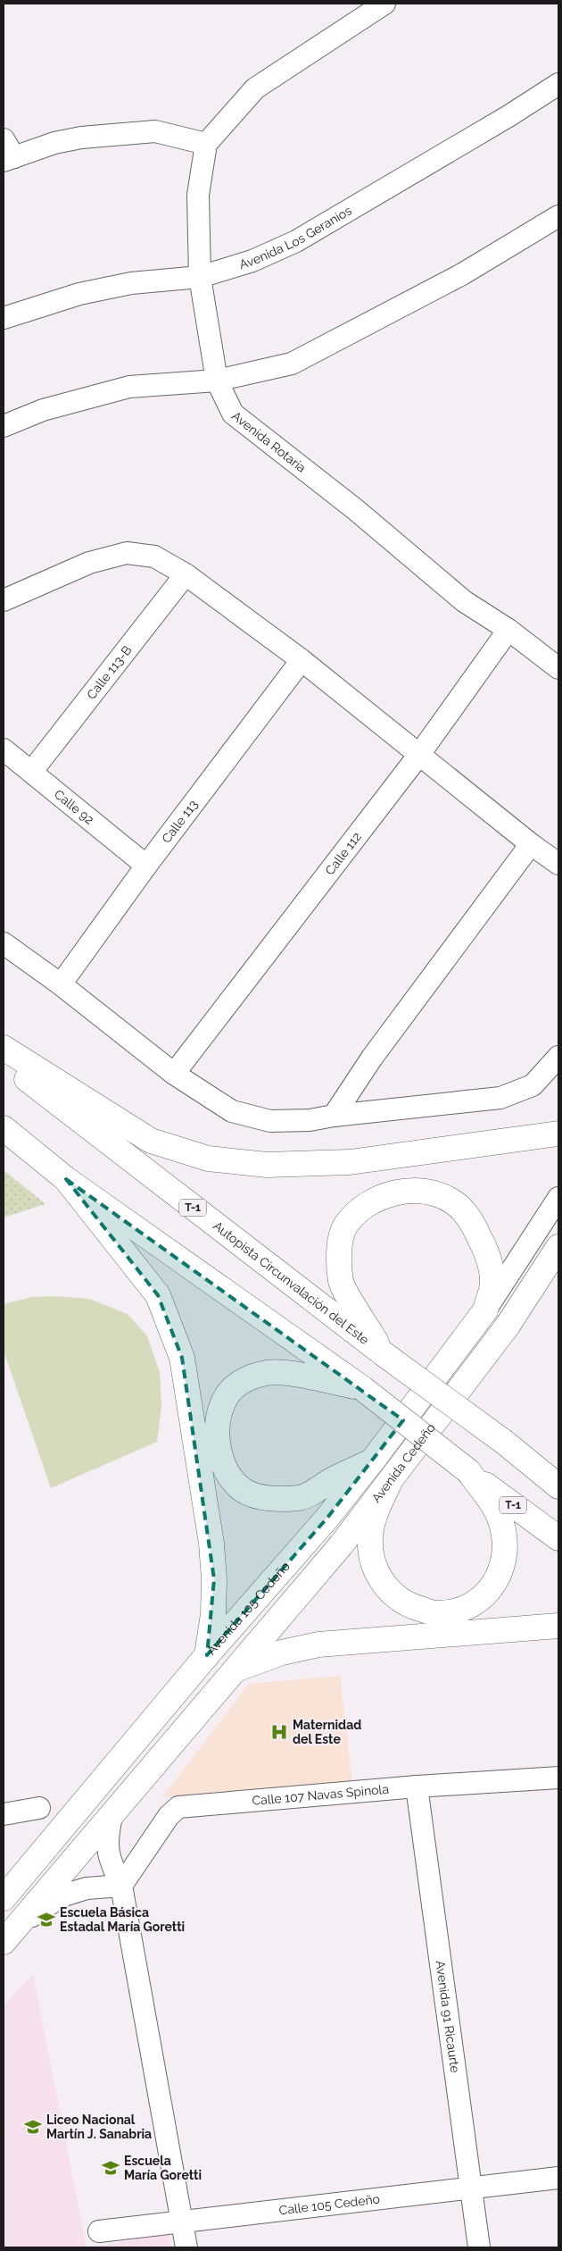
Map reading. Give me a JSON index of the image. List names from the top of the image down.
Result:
{
  "streets": {
    "main road": [
      "T-1",
      "Autopista Circunvalación del Este",
      "Avenida Cedeño",
      "Avenida 105 Cedeño"
    ],
    "street": [
      "Avenida Los Geranios",
      "Avenida Rotaria",
      "Calle 113-B",
      "Calle 92",
      "Calle 113",
      "Calle 112",
      "Calle 107 Navas Spinola",
      "Avenida 91 Ricaurte",
      "Calle 105 Cedeño"
    ]
  },
  "crossings": [
    ["Avenida Los Geranios", "Avenida Rotaria"],
    ["Avenida Rotaria", "Calle 112"],
    ["Calle 113-B", "Calle 92"],
    ["Calle 92", "Calle 113"],
    ["Calle 107 Navas Spinola", "Avenida 91 Ricaurte"],
    ["Avenida 91 Ricaurte", "Calle 105 Cedeño"]
  ],
  "places": {
    "hospital": ["Maternidad del Este"],
    "school or university": ["Escuela Básica Estadal María Goretti", "Liceo Nacional Martín J. Sanabria", "Escuela María Goretti"]
  }
}
